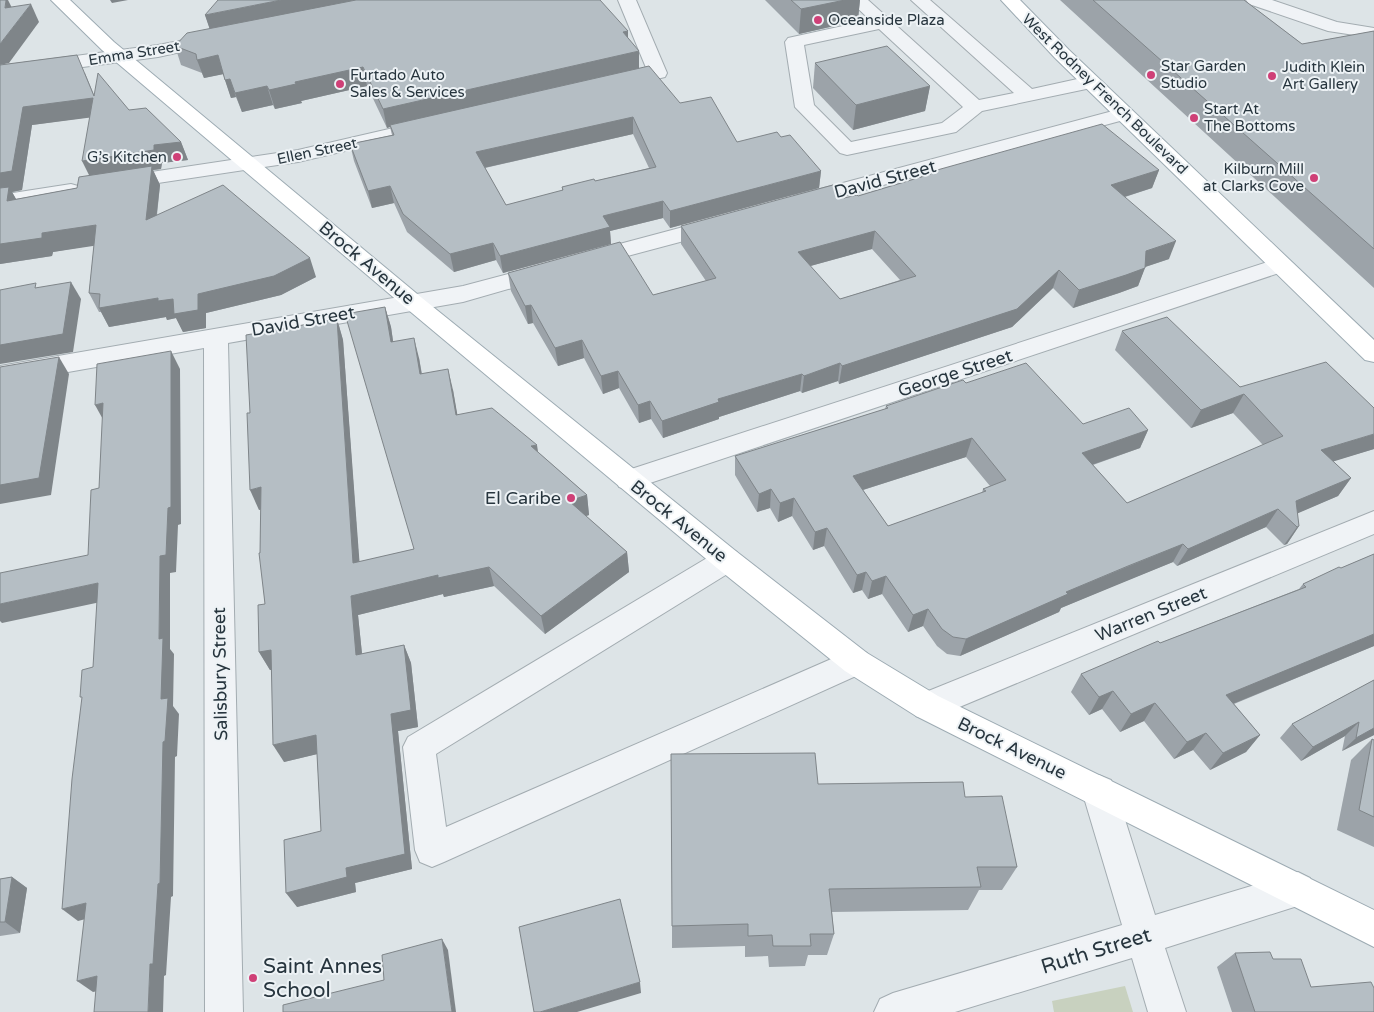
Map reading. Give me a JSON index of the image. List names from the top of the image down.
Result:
{
  "streets": {
    "main road": ["West Rodney French Boulevard", "Brock Avenue"],
    "street": [
      "Emma Street",
      "Ellen Street",
      "David Street",
      "George Street",
      "Warren Street",
      "Salisbury Street",
      "Ruth Street"
    ]
  },
  "crossings": [
    ["Emma Street", "Brock Avenue"],
    ["West Rodney French Boulevard", "David Street"],
    ["West Rodney French Boulevard", "George Street"],
    ["Ellen Street", "Brock Avenue"],
    ["David Street", "Brock Avenue"],
    ["David Street", "Salisbury Street"],
    ["Brock Avenue", "George Street"],
    ["Brock Avenue", "Warren Street"],
    ["Brock Avenue", "Ruth Street"]
  ],
  "places": [
    "Oceanside Plaza",
    "Star Garden Studio",
    "Judith Klein Art Gallery",
    "Furtado Auto Sales & Services",
    "Start At The Bottoms",
    "G’s Kitchen",
    "Kilburn Mill at Clarks Cove",
    "El Caribe",
    "Saint Annes School"
  ]
}
